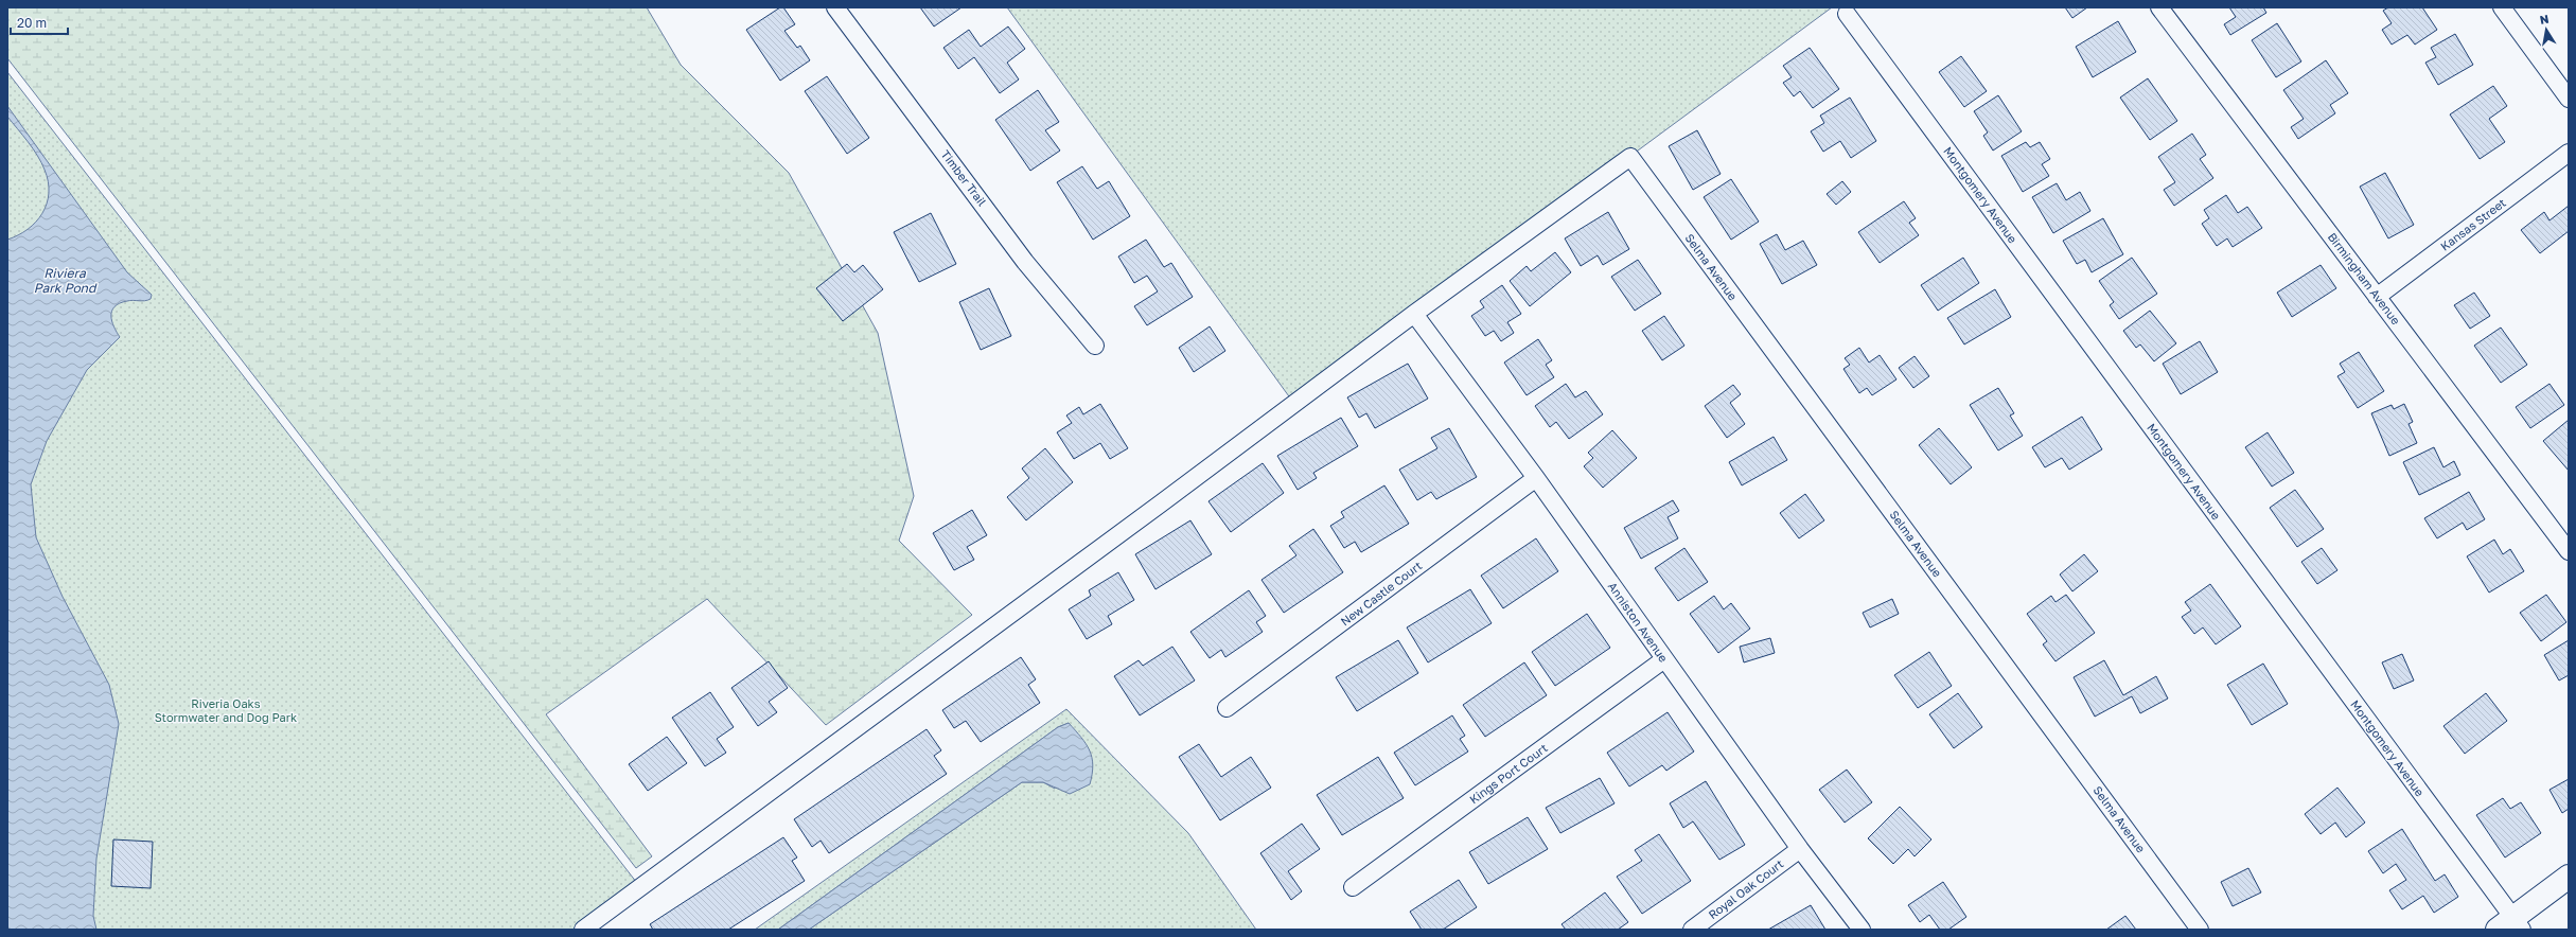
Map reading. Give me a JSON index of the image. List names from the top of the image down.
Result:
{
  "streets": {
    "street": [
      "Timber Trail",
      "Montgomery Avenue",
      "Kansas Street",
      "Selma Avenue",
      "Birmingham Avenue",
      "New Castle Court",
      "Anniston Avenue",
      "Kings Port Court",
      "Royal Oak Court"
    ]
  },
  "crossings": [
    ["Kansas Street", "Birmingham Avenue"],
    ["Selma Avenue", "Anniston Avenue"],
    ["New Castle Court", "Anniston Avenue"],
    ["Anniston Avenue", "Kings Port Court"],
    ["Anniston Avenue", "Royal Oak Court"]
  ],
  "water": ["Riviera Park Pond"],
  "parks": ["Riveria Oaks Stormwater and Dog Park"],
  "scale_bar": "20 m",
  "north": "top"
}
